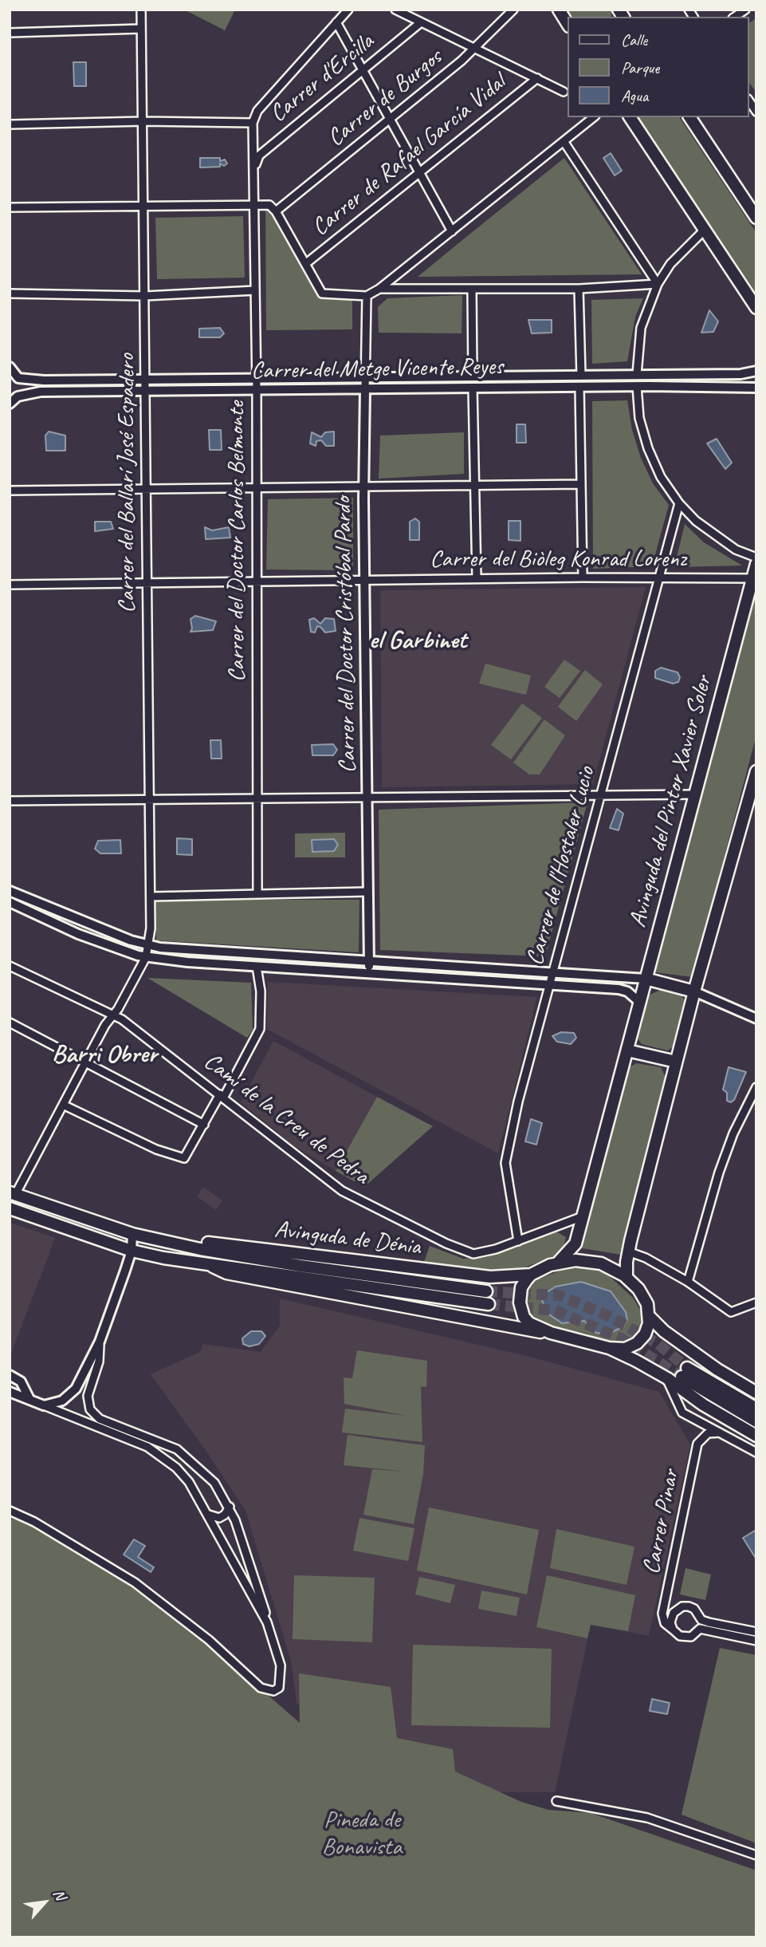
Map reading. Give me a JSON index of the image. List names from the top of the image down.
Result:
{
  "streets": {
    "main road": ["Avinguda del Pintor Xavier Soler", "Avinguda de Dénia"],
    "street": [
      "Carrer d'Ercilla",
      "Carrer de Burgos",
      "Carrer de Rafael García Vidal",
      "Carrer del Metge Vicente Reyes",
      "Carrer del Ballarí José Espadero",
      "Carrer del Doctor Carlos Belmonte",
      "Carrer del Biòleg Konrad Lorenz",
      "Carrer del Doctor Cristóbal Pardo",
      "Carrer de l'Hostaler Lucio",
      "Camí de la Creu de Pedra",
      "Carrer Pinar"
    ]
  },
  "crossings": [
    ["Carrer d'Ercilla", "Carrer del Doctor Carlos Belmonte"],
    ["Carrer del Metge Vicente Reyes", "Carrer del Ballarí José Espadero"],
    ["Carrer del Metge Vicente Reyes", "Carrer del Doctor Carlos Belmonte"],
    ["Carrer del Metge Vicente Reyes", "Carrer del Doctor Cristóbal Pardo"],
    ["Carrer del Ballarí José Espadero", "Camí de la Creu de Pedra"],
    ["Carrer del Ballarí José Espadero", "Avinguda de Dénia"],
    ["Carrer del Doctor Carlos Belmonte", "Carrer del Biòleg Konrad Lorenz"],
    ["Carrer del Biòleg Konrad Lorenz", "Carrer del Doctor Cristóbal Pardo"],
    ["Carrer del Biòleg Konrad Lorenz", "Avinguda del Pintor Xavier Soler"],
    ["Carrer del Biòleg Konrad Lorenz", "Carrer de l'Hostaler Lucio"],
    ["Avinguda del Pintor Xavier Soler", "Camí de la Creu de Pedra"],
    ["Avinguda del Pintor Xavier Soler", "Avinguda de Dénia"],
    ["Carrer de l'Hostaler Lucio", "Camí de la Creu de Pedra"]
  ],
  "districts": ["el Garbinet", "Barri Obrer"],
  "parks": ["Pineda de Bonavista"],
  "legend": ["Calle", "Parque", "Agua"],
  "north": "top right"
}
